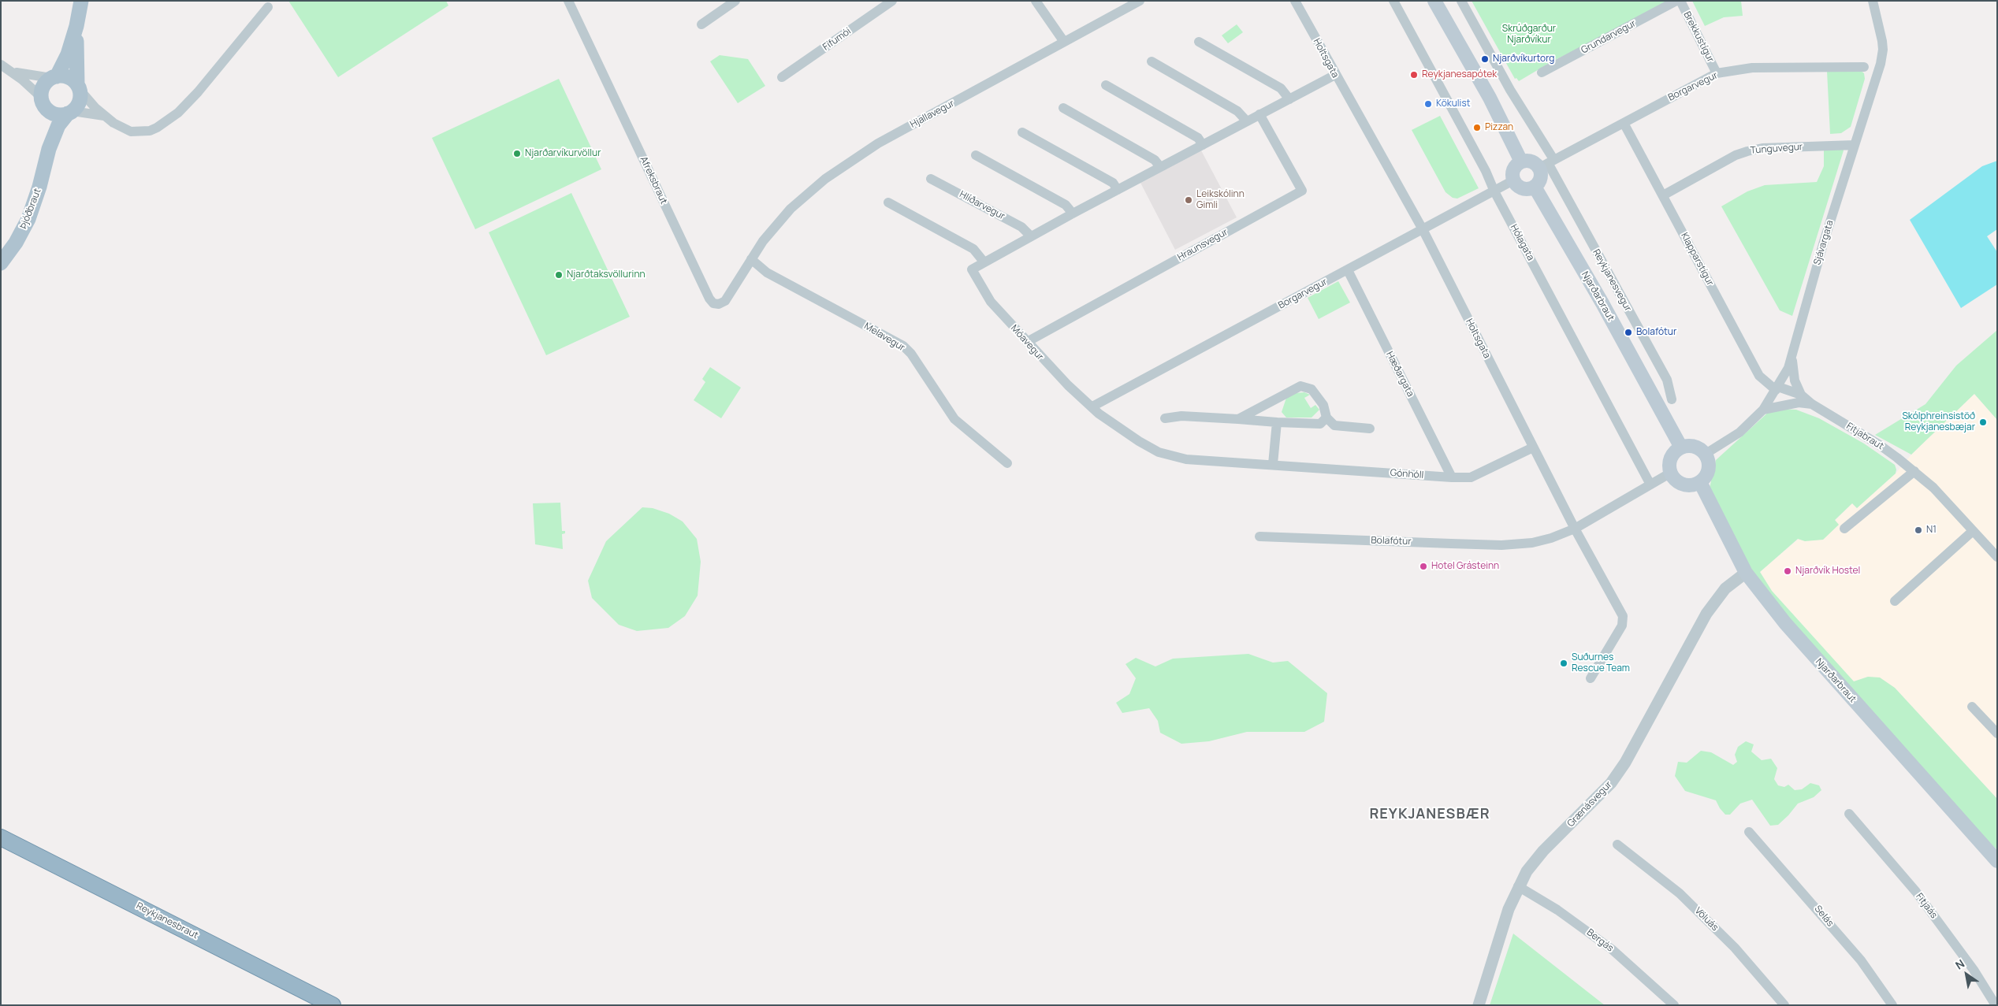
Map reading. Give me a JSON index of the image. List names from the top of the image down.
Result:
{
  "streets": {
    "highway": ["Reykjanesbraut"],
    "main road": ["Þjóðbraut", "Njarðarbraut"],
    "street": [
      "Grundarvegur",
      "Brekkustígur",
      "Fífumói",
      "Holtsgata",
      "Borgarvegur",
      "Hjallavegur",
      "Tunguvegur",
      "Afreksbraut",
      "Hlíðarvegur",
      "Hólagata",
      "Sjávargata",
      "Hraunsvegur",
      "Klapparstígur",
      "Reykjanesvegur",
      "Melavegur",
      "Móavegur",
      "Hæðargata",
      "Fitjabraut",
      "Gónhóll",
      "Bolafótur",
      "Grænásvegur",
      "Fitjaás",
      "Selás",
      "Völuás",
      "Bergás"
    ]
  },
  "crossings": [
    ["Brekkustígur", "Borgarvegur"],
    ["Holtsgata", "Borgarvegur"],
    ["Holtsgata", "Gónhóll"],
    ["Holtsgata", "Bolafótur"],
    ["Borgarvegur", "Hólagata"],
    ["Borgarvegur", "Klapparstígur"],
    ["Borgarvegur", "Reykjanesvegur"],
    ["Borgarvegur", "Njarðarbraut"],
    ["Borgarvegur", "Móavegur"],
    ["Borgarvegur", "Hæðargata"],
    ["Borgarvegur", "Gónhóll"],
    ["Hjallavegur", "Afreksbraut"],
    ["Hjallavegur", "Melavegur"],
    ["Tunguvegur", "Sjávargata"],
    ["Tunguvegur", "Klapparstígur"],
    ["Afreksbraut", "Melavegur"],
    ["Hólagata", "Bolafótur"],
    ["Sjávargata", "Klapparstígur"],
    ["Sjávargata", "Njarðarbraut"],
    ["Sjávargata", "Fitjabraut"],
    ["Sjávargata", "Bolafótur"],
    ["Hraunsvegur", "Móavegur"],
    ["Klapparstígur", "Fitjabraut"],
    ["Reykjanesvegur", "Njarðarbraut"],
    ["Njarðarbraut", "Bolafótur"],
    ["Njarðarbraut", "Grænásvegur"],
    ["Móavegur", "Gónhóll"],
    ["Hæðargata", "Gónhóll"],
    ["Grænásvegur", "Bergás"]
  ],
  "districts": ["REYKJANESBÆR"],
  "parks": ["Skrúðgarður Njarðvíkur"],
  "places": [
    "Njarðvíkurtorg",
    "Reykjanesapótek",
    "Kökulist",
    "Pizzan",
    "Njarðarvíkurvöllur",
    "Leikskólinn Gimli",
    "Njarðtaksvöllurinn",
    "Bolafótur",
    "Skólphreinsistöð Reykjanesbæjar",
    "N1",
    "Hotel Grásteinn",
    "Njarðvík Hostel",
    "Suðurnes Rescue Team"
  ],
  "north": "top left"
}
